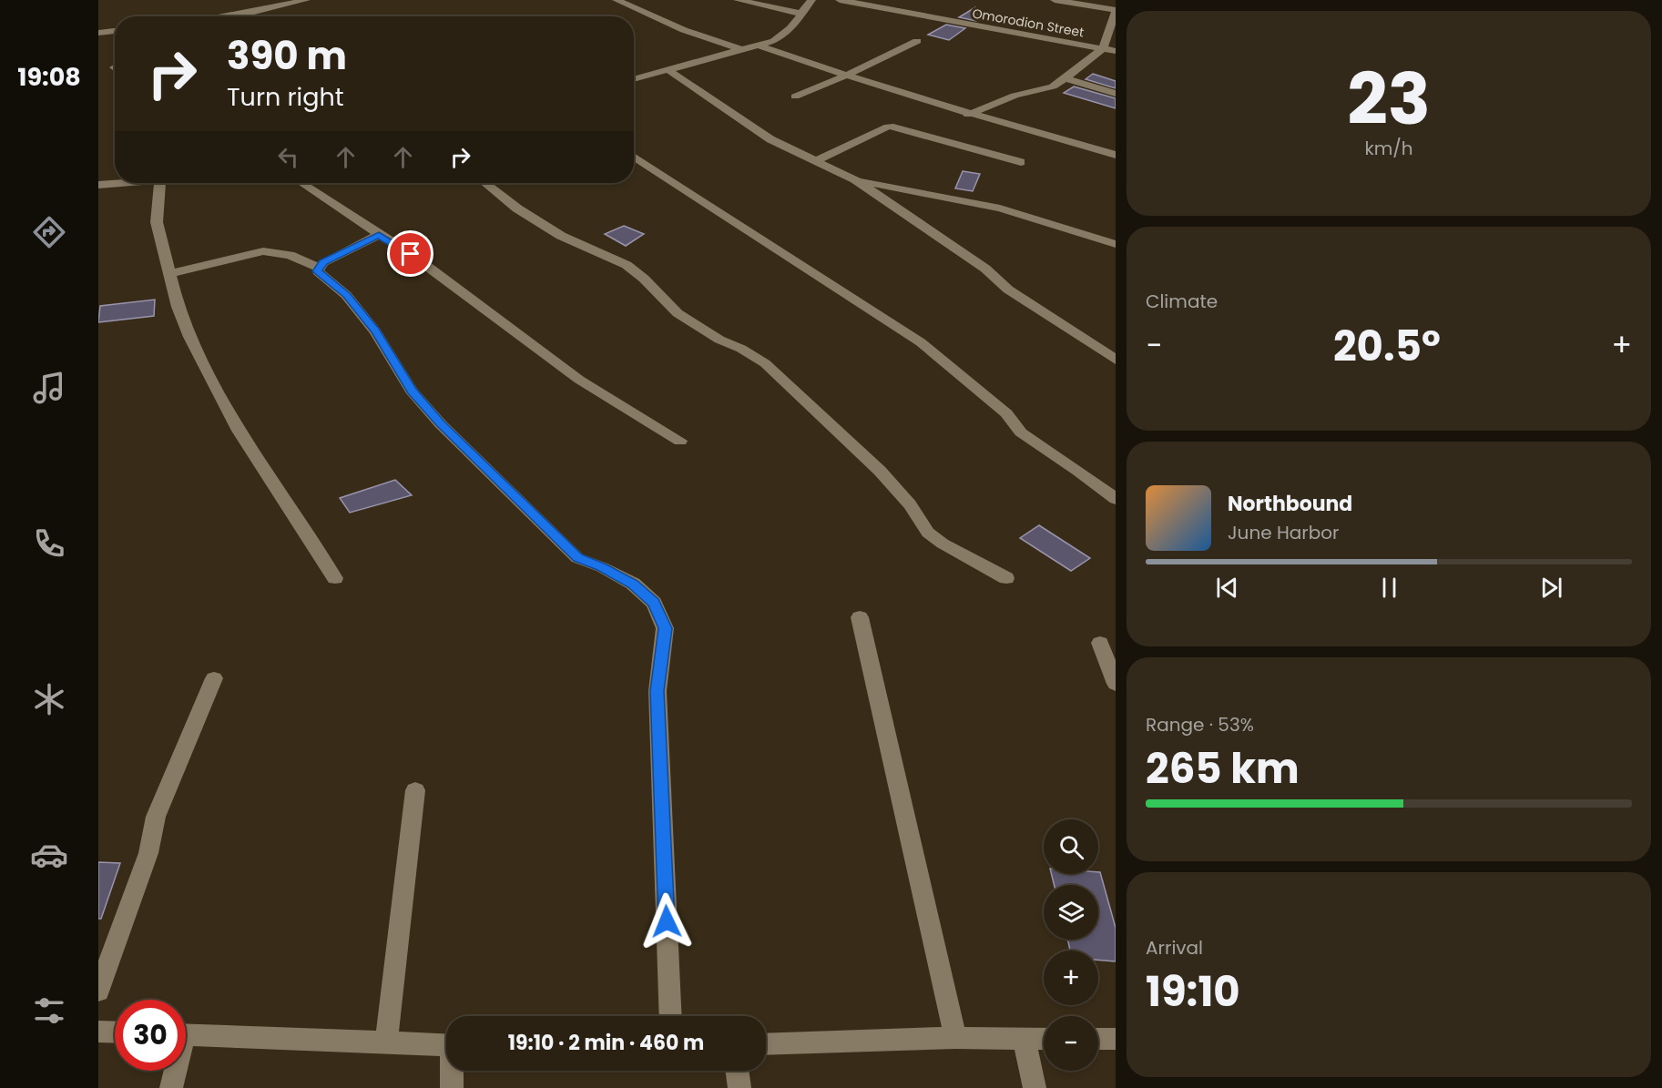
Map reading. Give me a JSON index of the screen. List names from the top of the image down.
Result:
{
  "streets": {
    "street": ["Omorodion Street"]
  },
  "page": {
    "tabs": "19:08",
    "tile": [
      ["23", "km/h"],
      "Climate",
      ["Range · 53%", "265 km"],
      ["Arrival", "19:10"]
    ],
    "turn": ["390 m", "Turn right"],
    "heat": ["−", "20.5°", "+"],
    "song": ["Northbound", "June Harbor"],
    "map_buttons": ["+", "−"],
    "limit": "30",
    "trip": "19:10 · 2 min · 460 m"
  }
}
